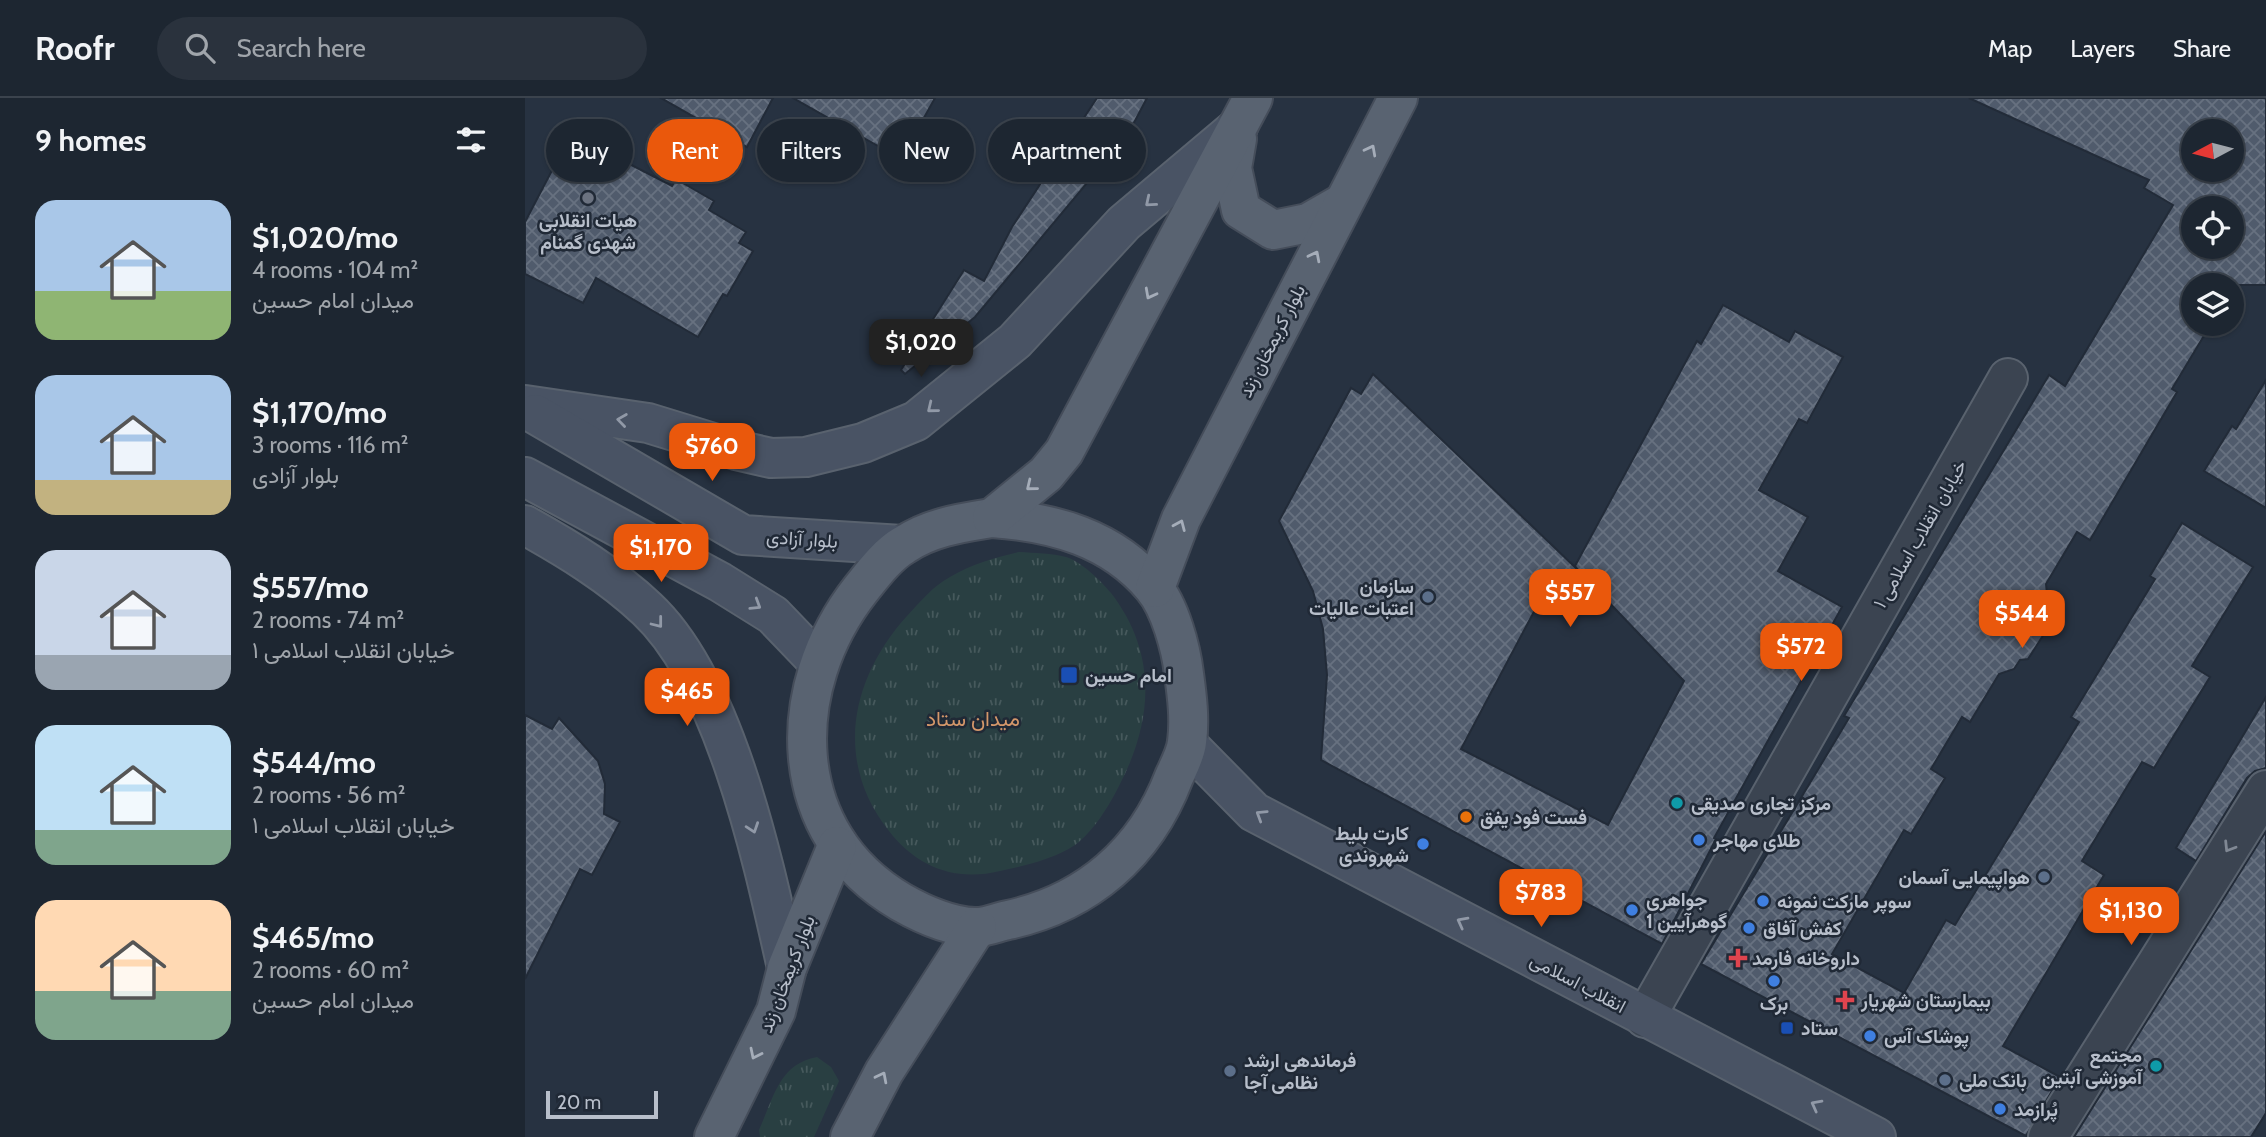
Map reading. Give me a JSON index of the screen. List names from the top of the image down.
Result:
{
  "streets": {
    "main road": ["بلوار کریمخان زند", "بلوار آزادی", "انقلاب اسلامی"],
    "street": ["خیابان انقلاب اسلامی ۱"]
  },
  "crossings": [
    ["خیابان انقلاب اسلامی ۱", "انقلاب اسلامی"]
  ],
  "one_way": ["انقلاب اسلامی"],
  "districts": ["میدان ستاد"],
  "places": {
    "other": [
      "هیات انقلابی شهدی گمنام",
      "سازمان اعتبات عالیات",
      "مرکز تجاری صدیقی",
      "فست فود یفق",
      "طلای مهاجر",
      "کارت بلیط شهروندی",
      "هواپیمایی آسمان",
      "سوپر مارکت نمونه",
      "جواهری گوهرآیین 1",
      "کفش آفاق",
      "برک",
      "پوشاک آس",
      "مجتمع آموزشی آبتین",
      "فرماندهی ارشد نظامی آجا",
      "بانک ملی",
      "پُرازمد"
    ],
    "transit": ["امام حسین", "ستاد"],
    "health": ["داروخانه فارمد", "بیمارستان شهریار"]
  },
  "scale_bar": "20 m",
  "north": "left",
  "page": {
    "header": "Roofr",
    "search": "Search here",
    "nav": ["Map", "Layers", "Share"],
    "heading": "9 homes",
    "chip": [
      "Buy",
      "Rent",
      "Filters",
      "New",
      "Apartment"
    ],
    "list": [
      {
        "name": "$1,020/mo",
        "note": "4 rooms · 104 m² · میدان امام حسین"
      },
      {
        "name": "$1,170/mo",
        "note": "3 rooms · 116 m² · بلوار آزادی"
      },
      {
        "name": "$557/mo",
        "note": "2 rooms · 74 m² · خیابان انقلاب اسلامی ۱"
      },
      {
        "name": "$544/mo",
        "note": "2 rooms · 56 m² · خیابان انقلاب اسلامی ۱"
      },
      {
        "name": "$465/mo",
        "note": "2 rooms · 60 m² · میدان امام حسین"
      }
    ],
    "price": [
      "$1,020",
      "$760",
      "$1,170",
      "$557",
      "$544",
      "$572",
      "$465",
      "$783",
      "$1,130"
    ],
    "scale": "20 m"
  }
}
